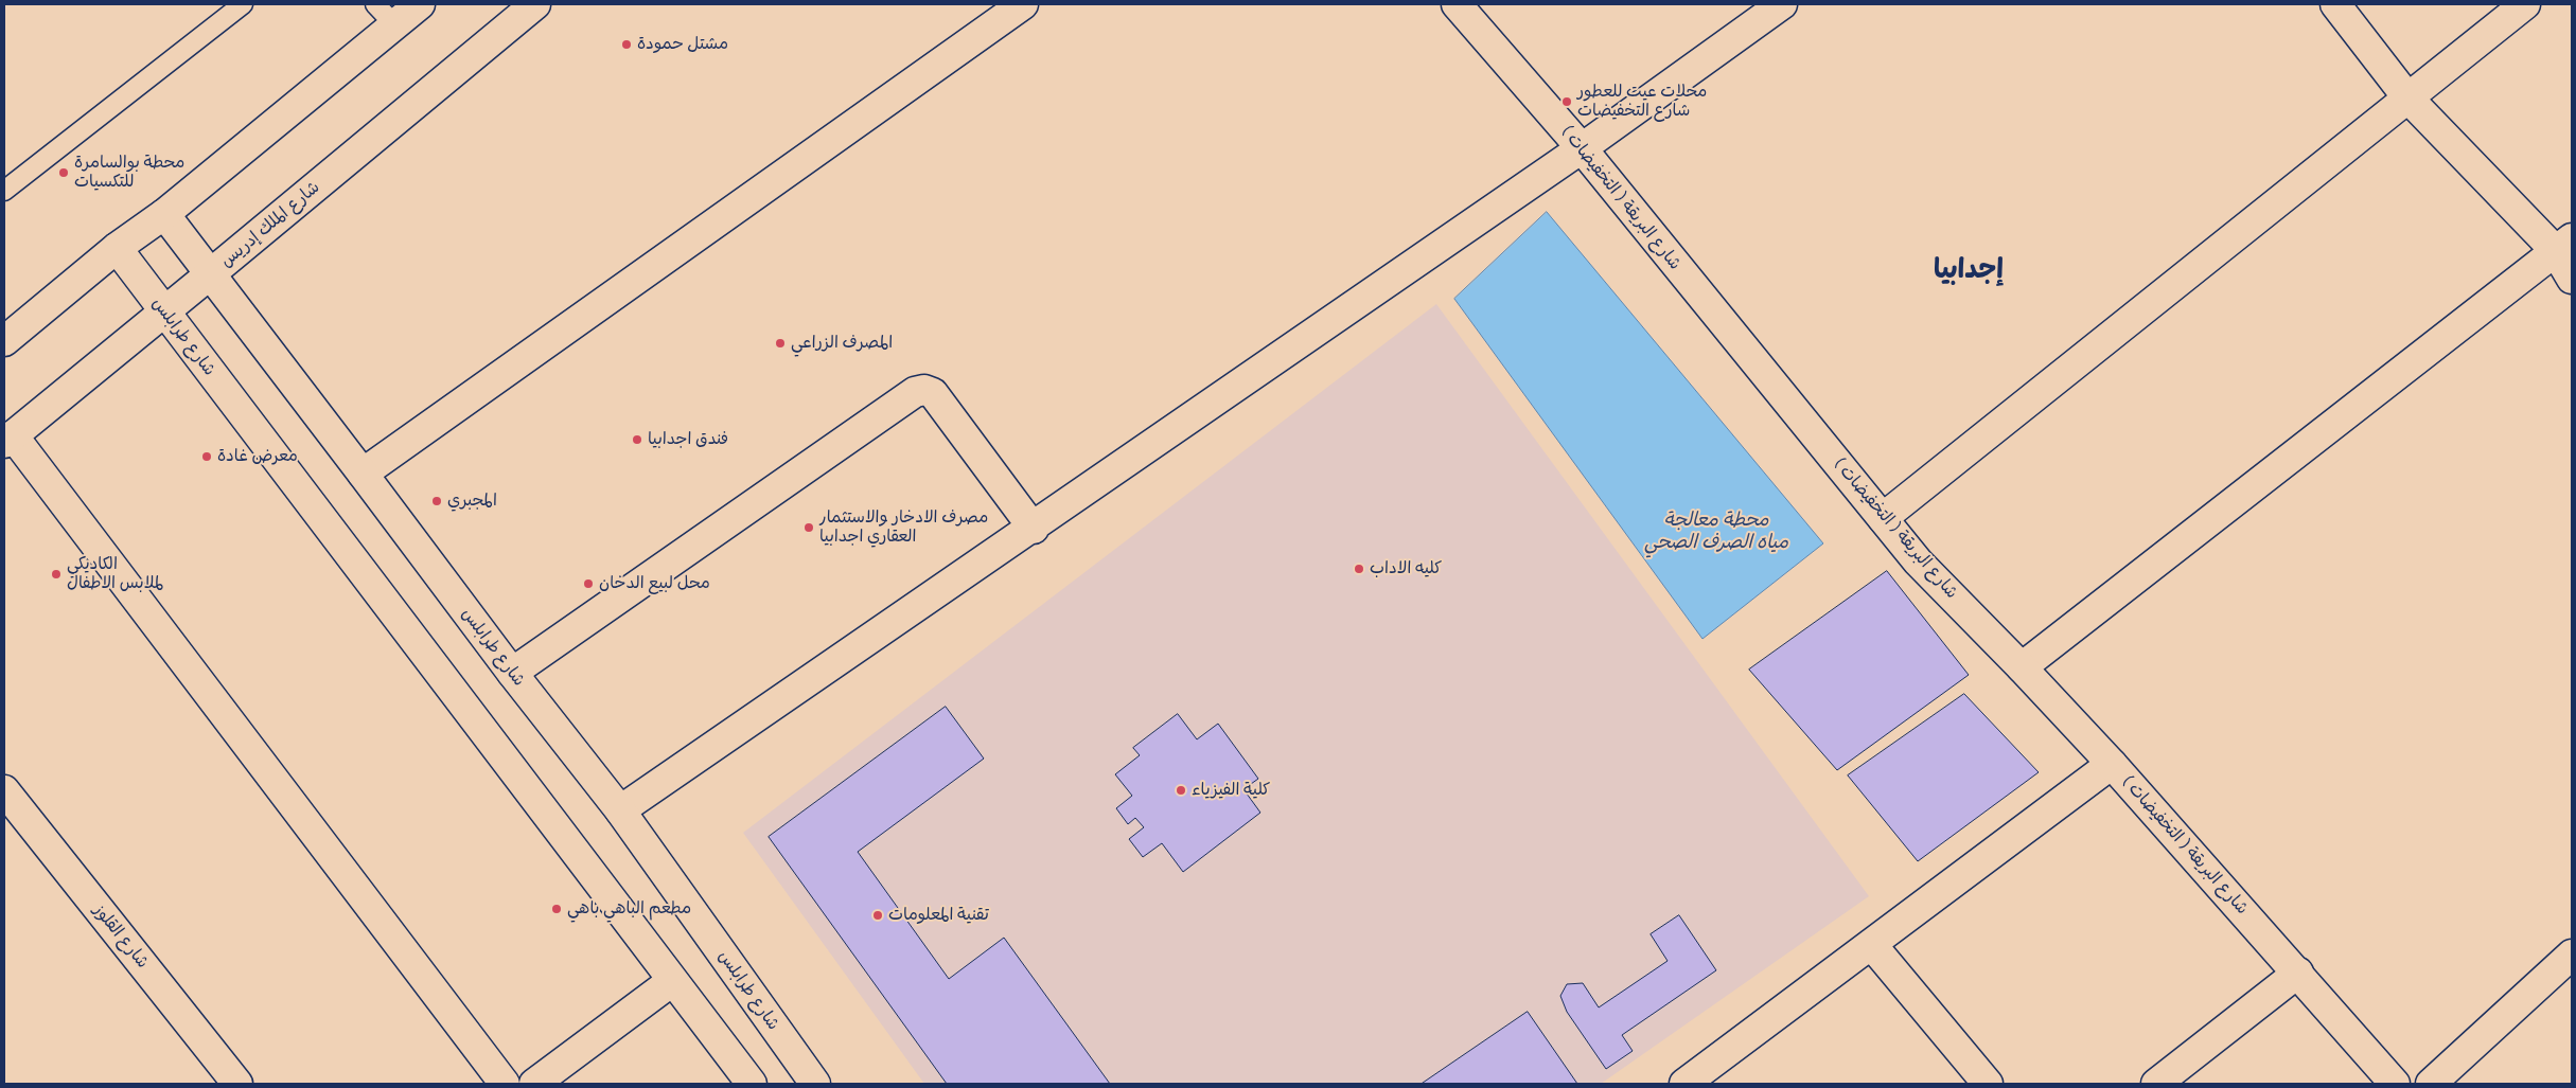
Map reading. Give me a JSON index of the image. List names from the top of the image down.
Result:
{
  "streets": {
    "main road": [
      "شارع البريقة ( التخفيضات )",
      "شارع الملك إدريس",
      "شارع طرابلس",
      "شارع القلوز"
    ]
  },
  "crossings": [
    ["شارع الملك إدريس", "شارع طرابلس"]
  ],
  "districts": ["إجدابيا"],
  "water": ["محطة معالجة مياه الصرف الصحي"],
  "places": [
    "مشتل حمودة",
    "محلات عيت للعطور شارع التخفيضات",
    "محطة بوالسامرة للتكسيات",
    "المصرف الزراعي",
    "فندق اجدابيا",
    "معرض غادة",
    "المجبري",
    "مصرف الادخار والاستثمار العقاري اجدابيا",
    "كليه الاداب",
    "الكاديكي لملابس الاطفال",
    "محل لبيع الدخان",
    "كلية الفيزياء",
    "مطعم الباهي باهي",
    "تقنية المعلومات"
  ]
}
